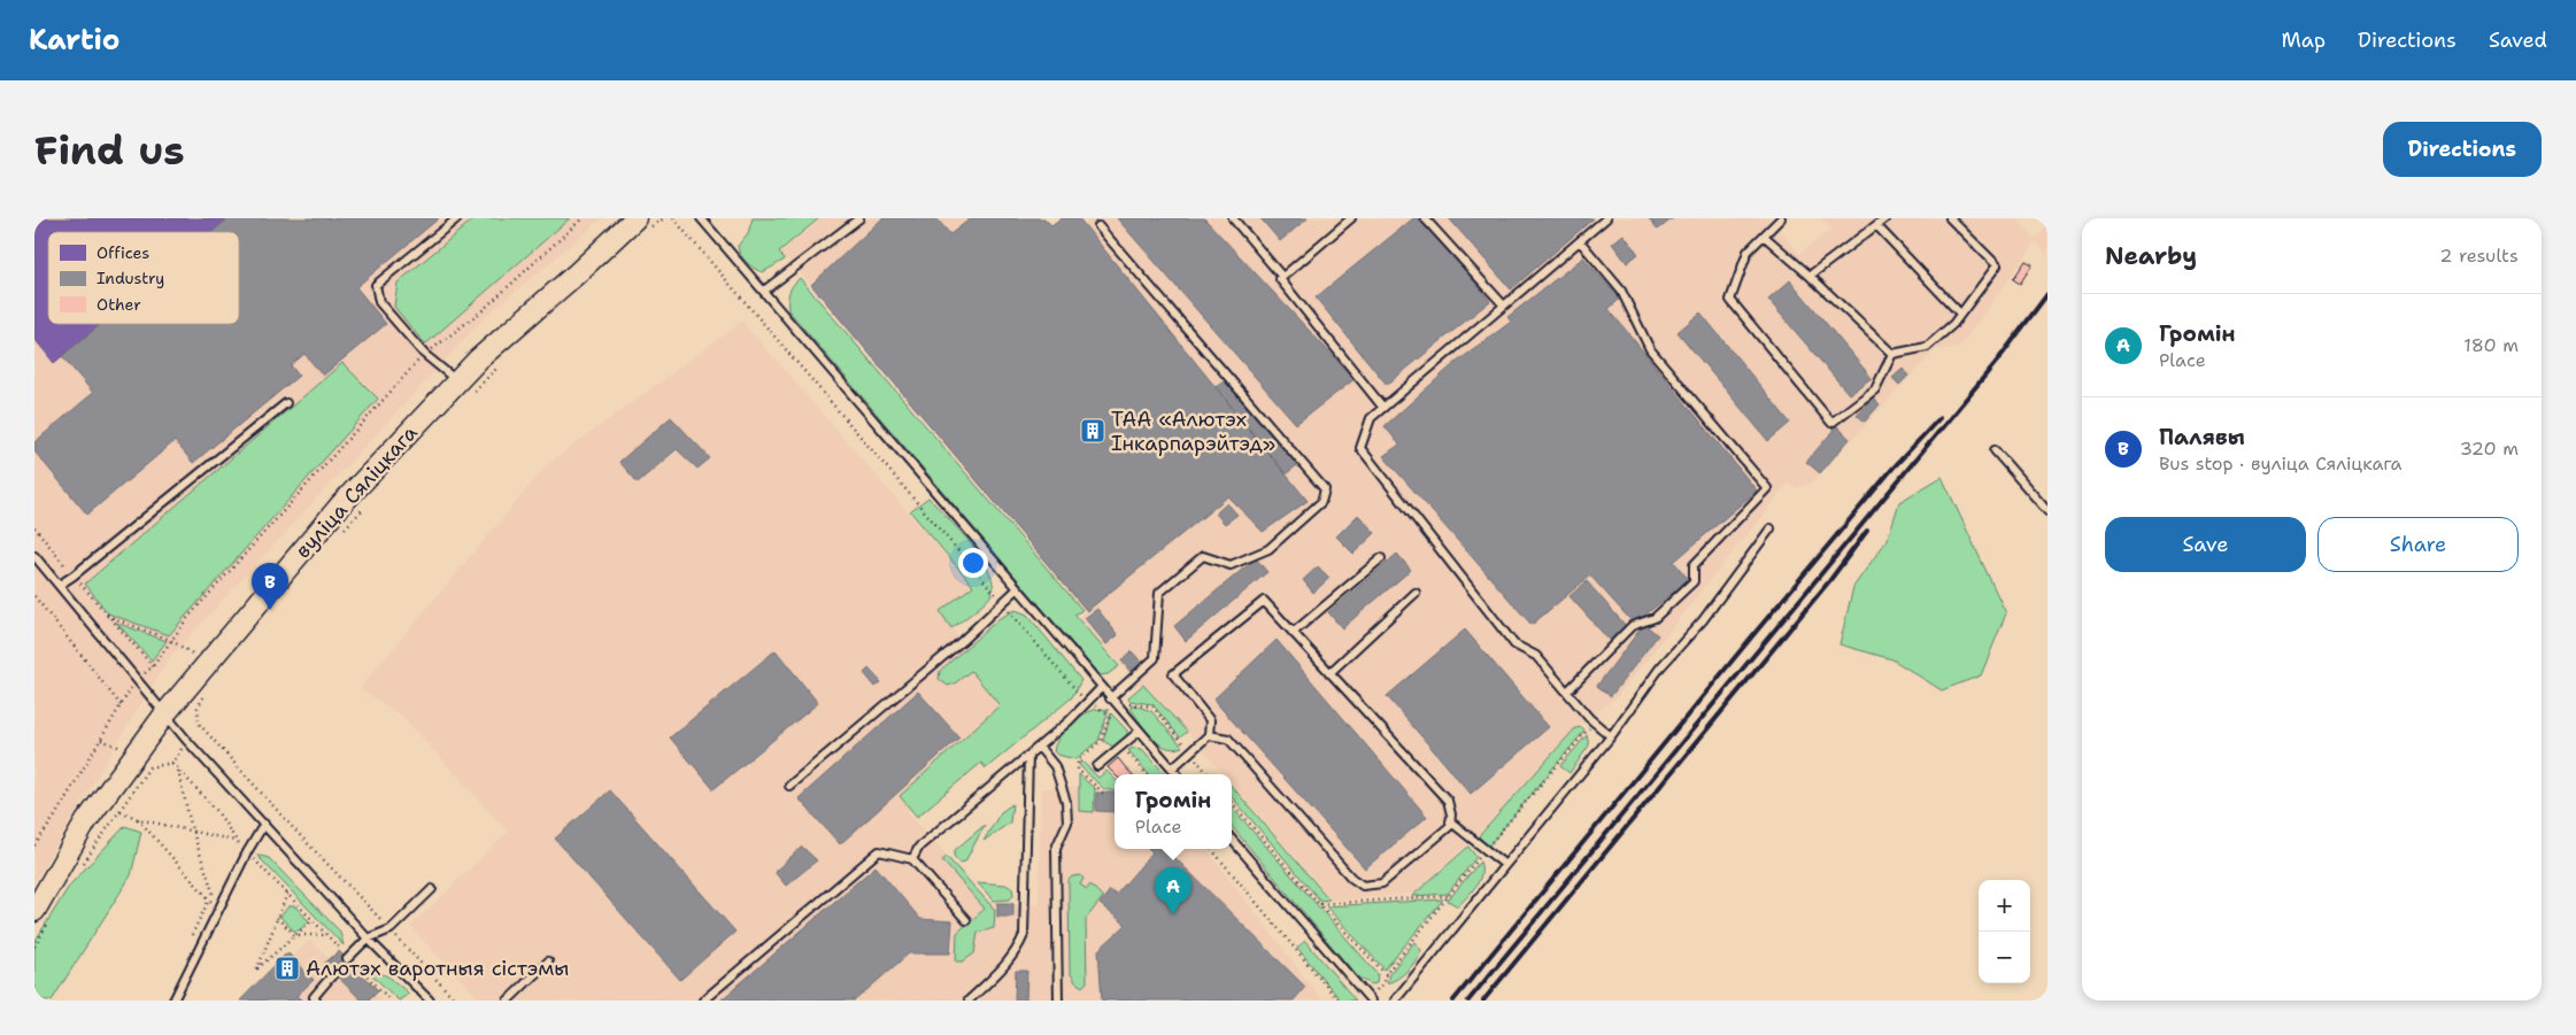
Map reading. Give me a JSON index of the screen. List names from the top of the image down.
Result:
{
  "streets": {
    "main road": ["вуліца Сяліцкага"]
  },
  "places": {
    "building": ["ТАА «Алютэх Інкарпарэйтэд»", "Алютэх варотныя сістэмы"]
  },
  "legend": ["Offices", "Industry", "Other"],
  "page": {
    "header": "Kartio",
    "nav": ["Map", "Directions", "Saved"],
    "buttons": [
      "Directions",
      ["Save", "Share"]
    ],
    "title": "Find us",
    "heading": ["Nearby", "2 results"],
    "list": [
      {
        "mark": "A",
        "name": "Громін",
        "note": "Place",
        "value": "180 m"
      },
      {
        "mark": "B",
        "name": "Палявы",
        "note": "Bus stop · вуліца Сяліцкага",
        "value": "320 m"
      }
    ],
    "pins": ["B", "A"],
    "popup": ["Громін", "Place"],
    "map_buttons": ["+", "−"]
  }
}
